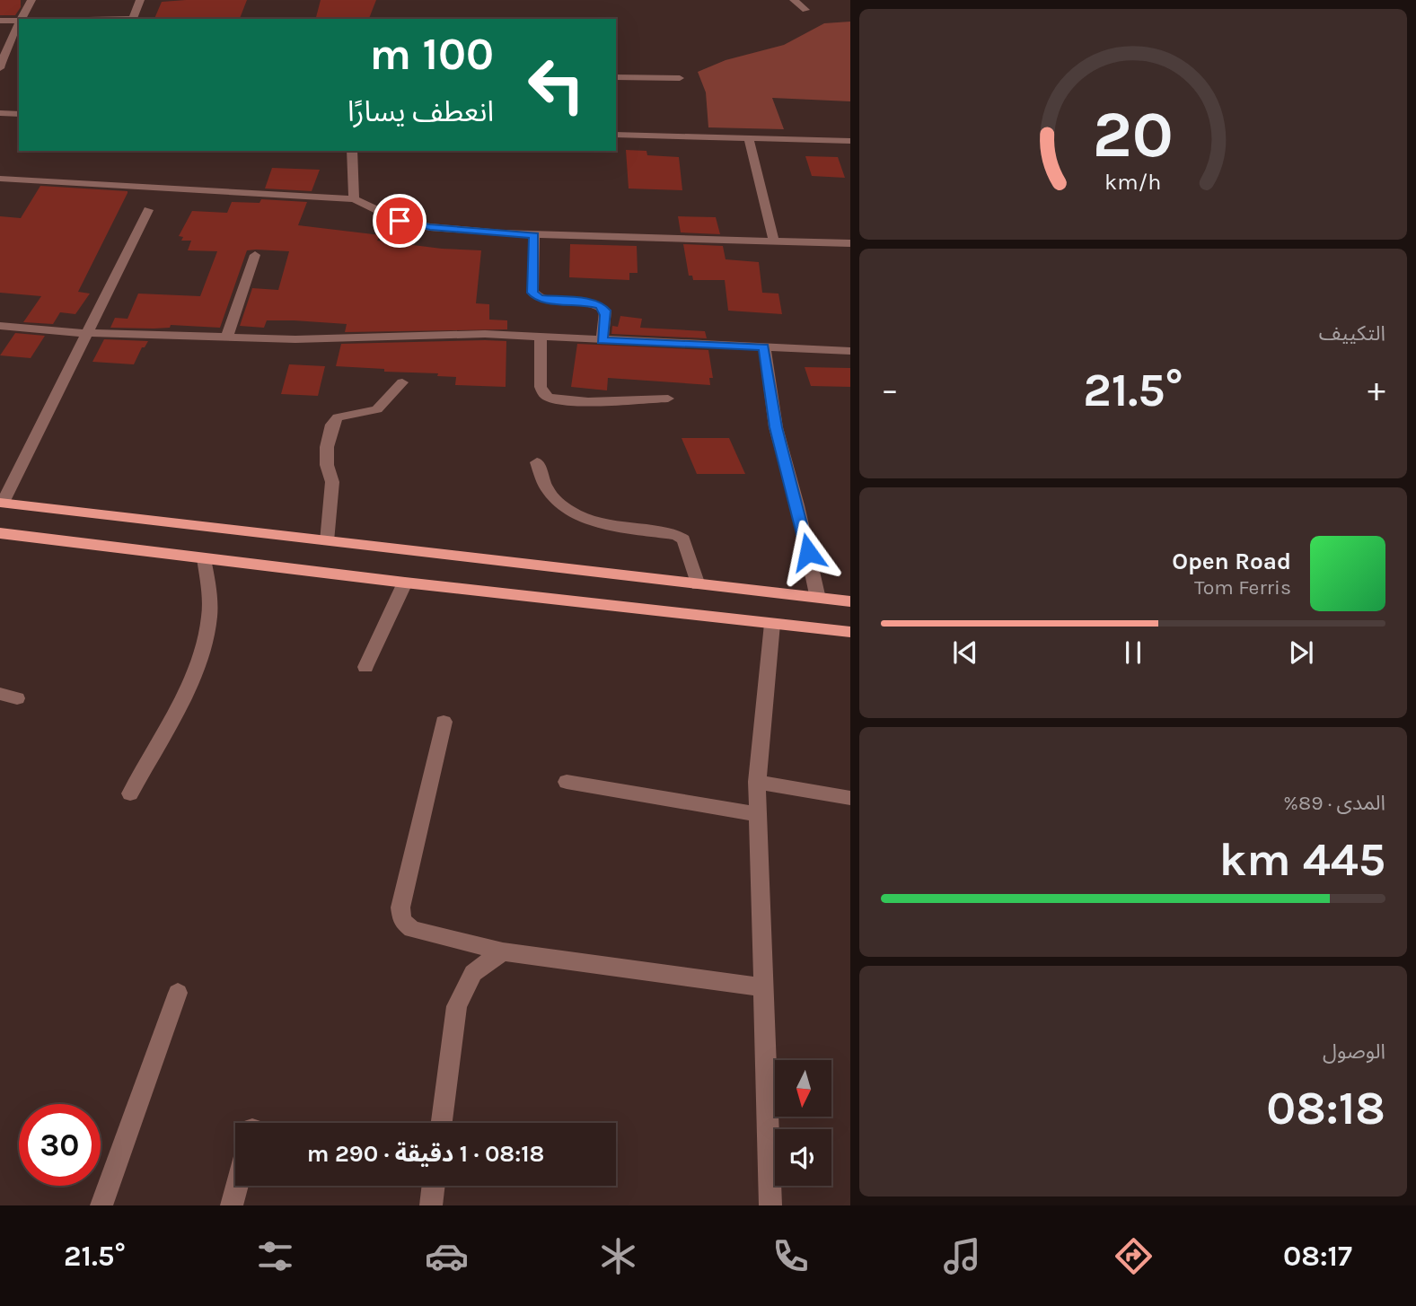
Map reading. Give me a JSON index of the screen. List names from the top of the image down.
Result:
{
  "north": "bottom",
  "page": {
    "turn": ["100 m", "انعطف يسارًا"],
    "tile": [
      "التكييف",
      ["المدى · 89%", "445 km"],
      ["الوصول", "08:18"]
    ],
    "heat": ["−", "21.5°", "+"],
    "song": ["Open Road", "Tom Ferris"],
    "limit": "30",
    "trip": "08:18 · 1 دقيقة · 290 m",
    "tabs": ["08:17", "21.5°"],
    "gauge": ["20", "km/h"]
  }
}
